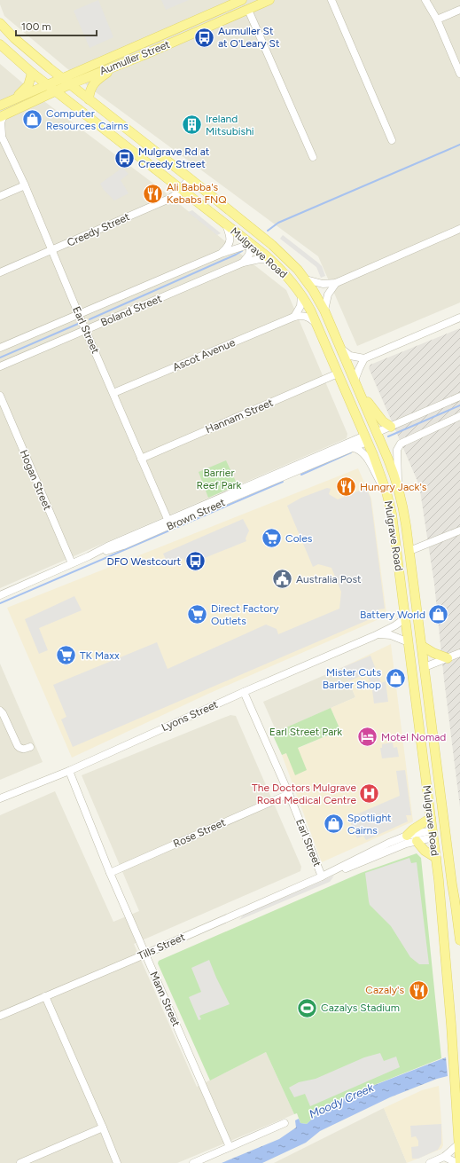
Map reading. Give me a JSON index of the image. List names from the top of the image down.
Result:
{
  "streets": {
    "main road": ["Aumuller Street", "Mulgrave Road", "Brown Street"],
    "street": [
      "Creedy Street",
      "Boland Street",
      "Earl Street",
      "Ascot Avenue",
      "Hannam Street",
      "Hogan Street",
      "Lyons Street",
      "Rose Street",
      "Tills Street",
      "Mann Street"
    ]
  },
  "crossings": [
    ["Aumuller Street", "Mulgrave Road"],
    ["Aumuller Street", "Earl Street"],
    ["Creedy Street", "Mulgrave Road"],
    ["Creedy Street", "Earl Street"],
    ["Mulgrave Road", "Boland Street"],
    ["Mulgrave Road", "Ascot Avenue"],
    ["Mulgrave Road", "Hannam Street"],
    ["Mulgrave Road", "Brown Street"],
    ["Mulgrave Road", "Lyons Street"],
    ["Mulgrave Road", "Tills Street"],
    ["Boland Street", "Earl Street"],
    ["Earl Street", "Ascot Avenue"],
    ["Earl Street", "Hannam Street"],
    ["Earl Street", "Brown Street"],
    ["Earl Street", "Lyons Street"],
    ["Earl Street", "Rose Street"],
    ["Earl Street", "Tills Street"],
    ["Hogan Street", "Brown Street"],
    ["Lyons Street", "Mann Street"],
    ["Rose Street", "Mann Street"],
    ["Tills Street", "Mann Street"]
  ],
  "water": ["Moody Creek"],
  "parks": ["Barrier Reef Park", "Earl Street Park"],
  "places": {
    "bus stop": ["Aumuller St at O'Leary St", "Mulgrave Rd at Creedy Street", "DFO Westcourt"],
    "shop": [
      "Computer Resources Cairns",
      "Battery World",
      "Mister Cuts Barber Shop",
      "Spotlight Cairns"
    ],
    "building": ["Ireland Mitsubishi"],
    "restaurant": ["Ali Babba's Kebabs FNQ", "Hungry Jack's", "Cazaly's"],
    "supermarket": ["Coles", "Direct Factory Outlets", "TK Maxx"],
    "public building": ["Australia Post"],
    "hotel": ["Motel Nomad"],
    "hospital": ["The Doctors Mulgrave Road Medical Centre"],
    "sports": ["Cazalys Stadium"]
  },
  "scale_bar": "100 m"
}
